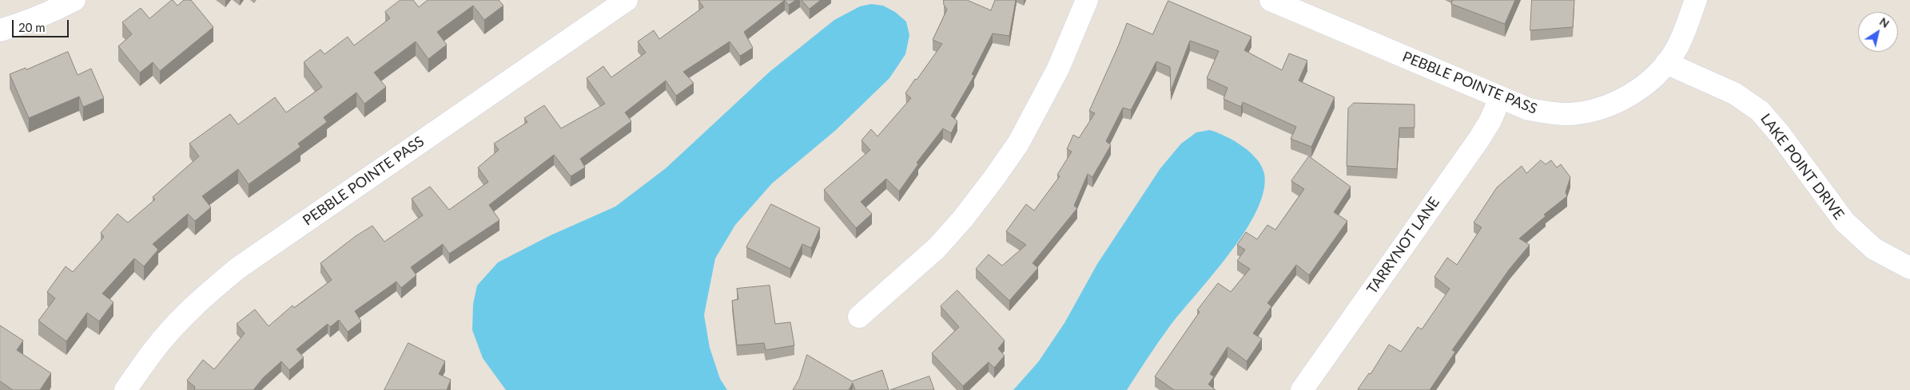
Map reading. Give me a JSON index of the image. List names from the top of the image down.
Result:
{
  "streets": {
    "street": ["PEBBLE POINTE PASS", "LAKE POINT DRIVE", "TARRYNOT LANE"]
  },
  "crossings": [
    ["PEBBLE POINTE PASS", "LAKE POINT DRIVE"],
    ["PEBBLE POINTE PASS", "TARRYNOT LANE"]
  ],
  "scale_bar": "20 m",
  "north": "top right"
}
